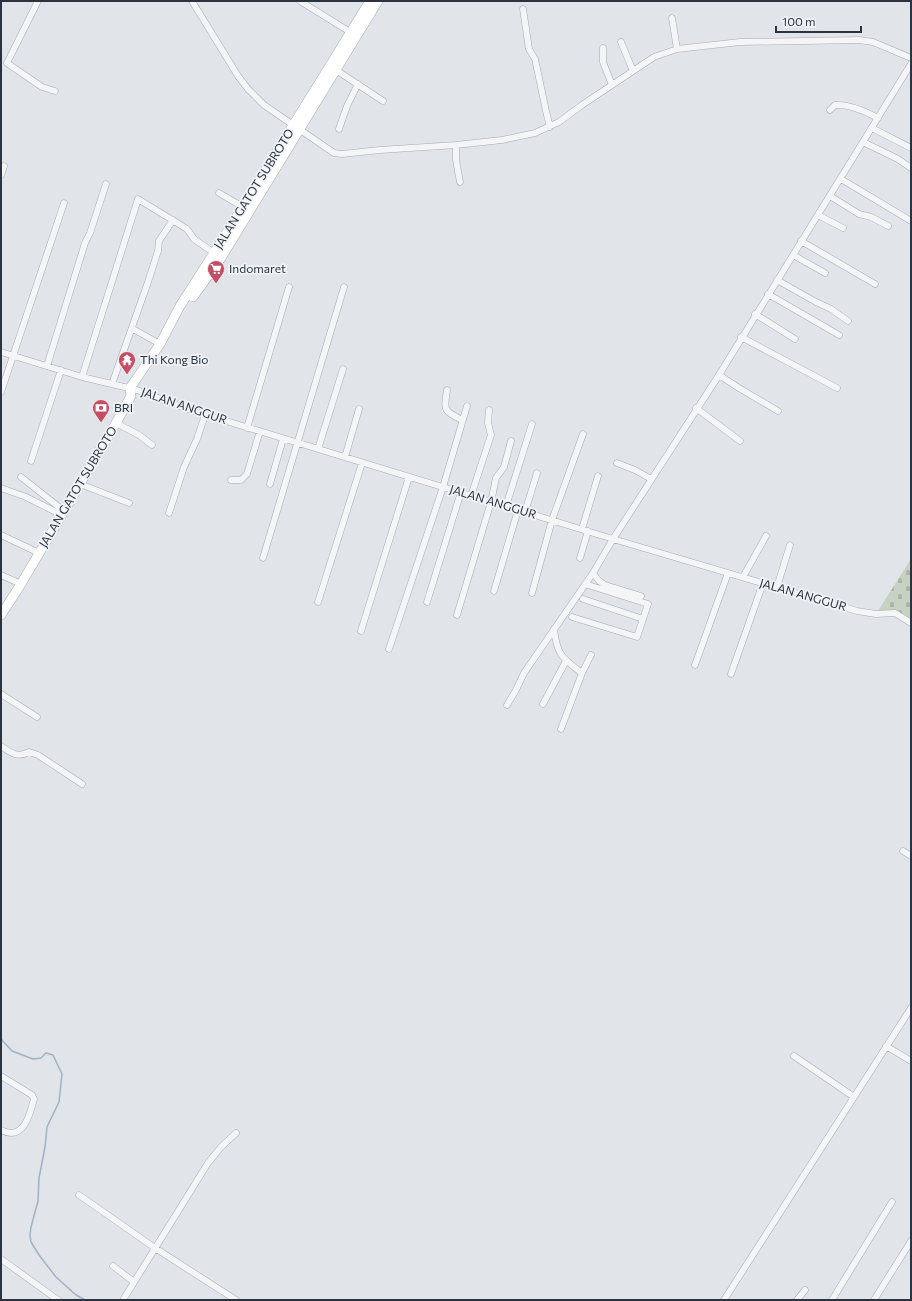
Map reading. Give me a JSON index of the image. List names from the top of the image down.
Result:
{
  "streets": {
    "main road": ["JALAN GATOT SUBROTO"],
    "street": ["JALAN ANGGUR"]
  },
  "crossings": [
    ["JALAN GATOT SUBROTO", "JALAN ANGGUR"]
  ],
  "places": {
    "supermarket": ["Indomaret"],
    "temple": ["Thi Kong Bio"],
    "bank": ["BRI"]
  },
  "scale_bar": "100 m"
}
